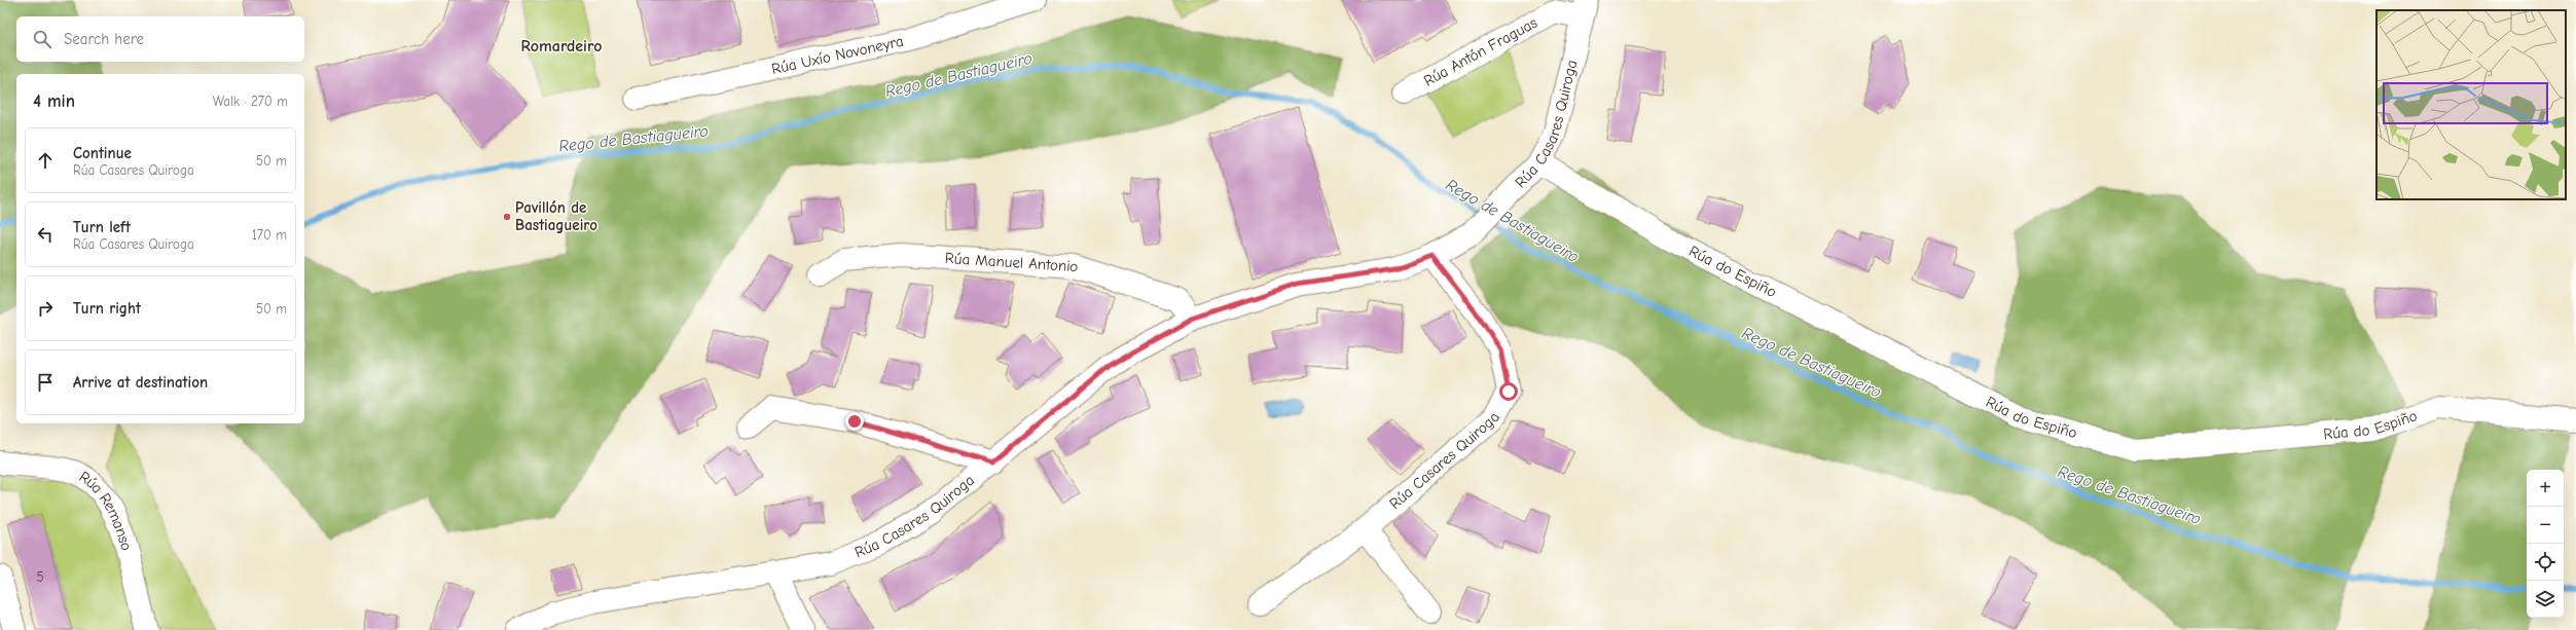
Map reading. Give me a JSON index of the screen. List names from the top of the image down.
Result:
{
  "streets": {
    "street": [
      "Rúa Antón Fraguas",
      "Rúa Uxío Novoneyra",
      "Rúa Casares Quiroga",
      "Rúa Manuel Antonio",
      "Rúa do Espiño",
      "Rúa Remanso"
    ]
  },
  "crossings": [
    ["Rúa Antón Fraguas", "Rúa Casares Quiroga"],
    ["Rúa Casares Quiroga", "Rúa Manuel Antonio"],
    ["Rúa Casares Quiroga", "Rúa do Espiño"]
  ],
  "districts": ["Romardeiro"],
  "water": ["Rego de Bastiagueiro"],
  "places": ["Pavillón de Bastiagueiro"],
  "house_numbers": ["5"],
  "page": {
    "search": "Search here",
    "heading": ["4 min", "Walk · 270 m"],
    "list": [
      ["Continue", "Rúa Casares Quiroga", "50 m"],
      ["Turn left", "Rúa Casares Quiroga", "170 m"],
      ["Turn right", "50 m"],
      "Arrive at destination"
    ],
    "map_buttons": ["+", "−"]
  }
}
